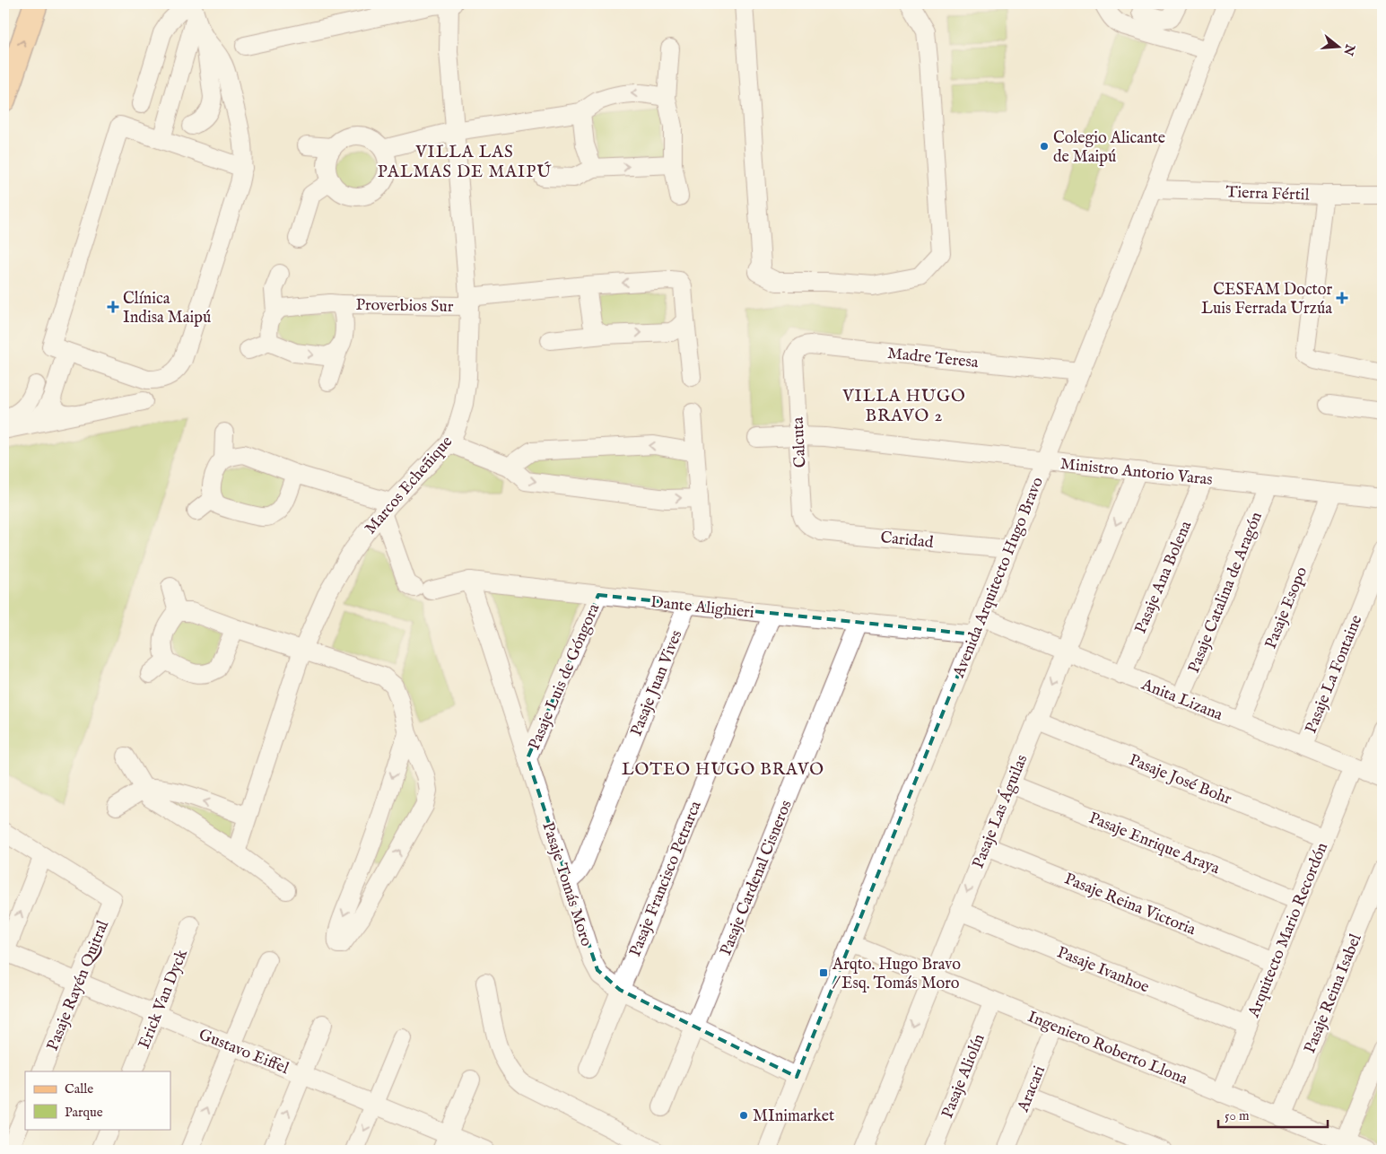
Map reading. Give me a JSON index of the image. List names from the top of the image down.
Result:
{
  "streets": {
    "street": [
      "Tierra Fértil",
      "Proverbios Sur",
      "Madre Teresa",
      "Calcuta",
      "Ministro Antorio Varas",
      "Marcos Echeñique",
      "Caridad",
      "Avenida Arquitecto Hugo Bravo",
      "Pasaje Ana Bolena",
      "Pasaje Catalina de Aragón",
      "Dante Alighieri",
      "Pasaje Esopo",
      "Pasaje La Fontaine",
      "Pasaje Luis de Góngora",
      "Pasaje Juan Vives",
      "Anita Lizana",
      "Pasaje José Bohr",
      "Pasaje Las Águilas",
      "Pasaje Enrique Araya",
      "Pasaje Cardenal Cisneros",
      "Pasaje Francisco Petrarca",
      "Pasaje Tomás Moro",
      "Pasaje Reina Victoria",
      "Arquitecto Mario Recordón",
      "Pasaje Ivanhoe",
      "Pasaje Rayén Quitral",
      "Pasaje Reina Isabel",
      "Erick Van Dyck",
      "Ingeniero Roberto Llona",
      "Gustavo Eiffel",
      "Pasaje Aliolín",
      "Aracari"
    ]
  },
  "crossings": [
    ["Tierra Fértil", "Avenida Arquitecto Hugo Bravo"],
    ["Proverbios Sur", "Marcos Echeñique"],
    ["Madre Teresa", "Calcuta"],
    ["Madre Teresa", "Avenida Arquitecto Hugo Bravo"],
    ["Calcuta", "Ministro Antorio Varas"],
    ["Calcuta", "Caridad"],
    ["Ministro Antorio Varas", "Avenida Arquitecto Hugo Bravo"],
    ["Ministro Antorio Varas", "Pasaje Ana Bolena"],
    ["Ministro Antorio Varas", "Pasaje Catalina de Aragón"],
    ["Ministro Antorio Varas", "Pasaje Esopo"],
    ["Ministro Antorio Varas", "Pasaje Las Águilas"],
    ["Marcos Echeñique", "Dante Alighieri"],
    ["Caridad", "Avenida Arquitecto Hugo Bravo"],
    ["Avenida Arquitecto Hugo Bravo", "Dante Alighieri"],
    ["Avenida Arquitecto Hugo Bravo", "Anita Lizana"],
    ["Avenida Arquitecto Hugo Bravo", "Pasaje Tomás Moro"],
    ["Avenida Arquitecto Hugo Bravo", "Ingeniero Roberto Llona"],
    ["Pasaje Ana Bolena", "Anita Lizana"],
    ["Pasaje Catalina de Aragón", "Anita Lizana"],
    ["Dante Alighieri", "Pasaje Luis de Góngora"],
    ["Dante Alighieri", "Pasaje Juan Vives"],
    ["Dante Alighieri", "Pasaje Cardenal Cisneros"],
    ["Dante Alighieri", "Pasaje Francisco Petrarca"],
    ["Dante Alighieri", "Pasaje Tomás Moro"],
    ["Pasaje Esopo", "Anita Lizana"],
    ["Pasaje La Fontaine", "Anita Lizana"],
    ["Pasaje Luis de Góngora", "Pasaje Tomás Moro"],
    ["Pasaje Juan Vives", "Pasaje Tomás Moro"],
    ["Anita Lizana", "Pasaje Las Águilas"],
    ["Anita Lizana", "Arquitecto Mario Recordón"],
    ["Pasaje José Bohr", "Pasaje Las Águilas"],
    ["Pasaje José Bohr", "Arquitecto Mario Recordón"],
    ["Pasaje Las Águilas", "Pasaje Enrique Araya"],
    ["Pasaje Las Águilas", "Pasaje Reina Victoria"],
    ["Pasaje Las Águilas", "Pasaje Ivanhoe"],
    ["Pasaje Las Águilas", "Ingeniero Roberto Llona"],
    ["Pasaje Enrique Araya", "Arquitecto Mario Recordón"],
    ["Pasaje Cardenal Cisneros", "Pasaje Tomás Moro"],
    ["Pasaje Francisco Petrarca", "Pasaje Tomás Moro"],
    ["Pasaje Reina Victoria", "Arquitecto Mario Recordón"],
    ["Arquitecto Mario Recordón", "Pasaje Ivanhoe"],
    ["Arquitecto Mario Recordón", "Ingeniero Roberto Llona"],
    ["Pasaje Rayén Quitral", "Gustavo Eiffel"],
    ["Pasaje Reina Isabel", "Ingeniero Roberto Llona"],
    ["Erick Van Dyck", "Gustavo Eiffel"],
    ["Ingeniero Roberto Llona", "Pasaje Aliolín"],
    ["Ingeniero Roberto Llona", "Aracari"]
  ],
  "one_way": ["Pasaje Las Águilas"],
  "districts": ["VILLA LAS PALMAS DE MAIPÚ", "VILLA HUGO BRAVO 2", "LOTEO HUGO BRAVO"],
  "places": {
    "other": ["Colegio Alicante de Maipú", "MInimarket"],
    "health": ["CESFAM Doctor Luis Ferrada Urzúa", "Clínica Indisa Maipú"],
    "transit": ["Arqto. Hugo Bravo / Esq. Tomás Moro"]
  },
  "legend": ["Calle", "Parque"],
  "scale_bar": "50 m",
  "north": "right"
}
